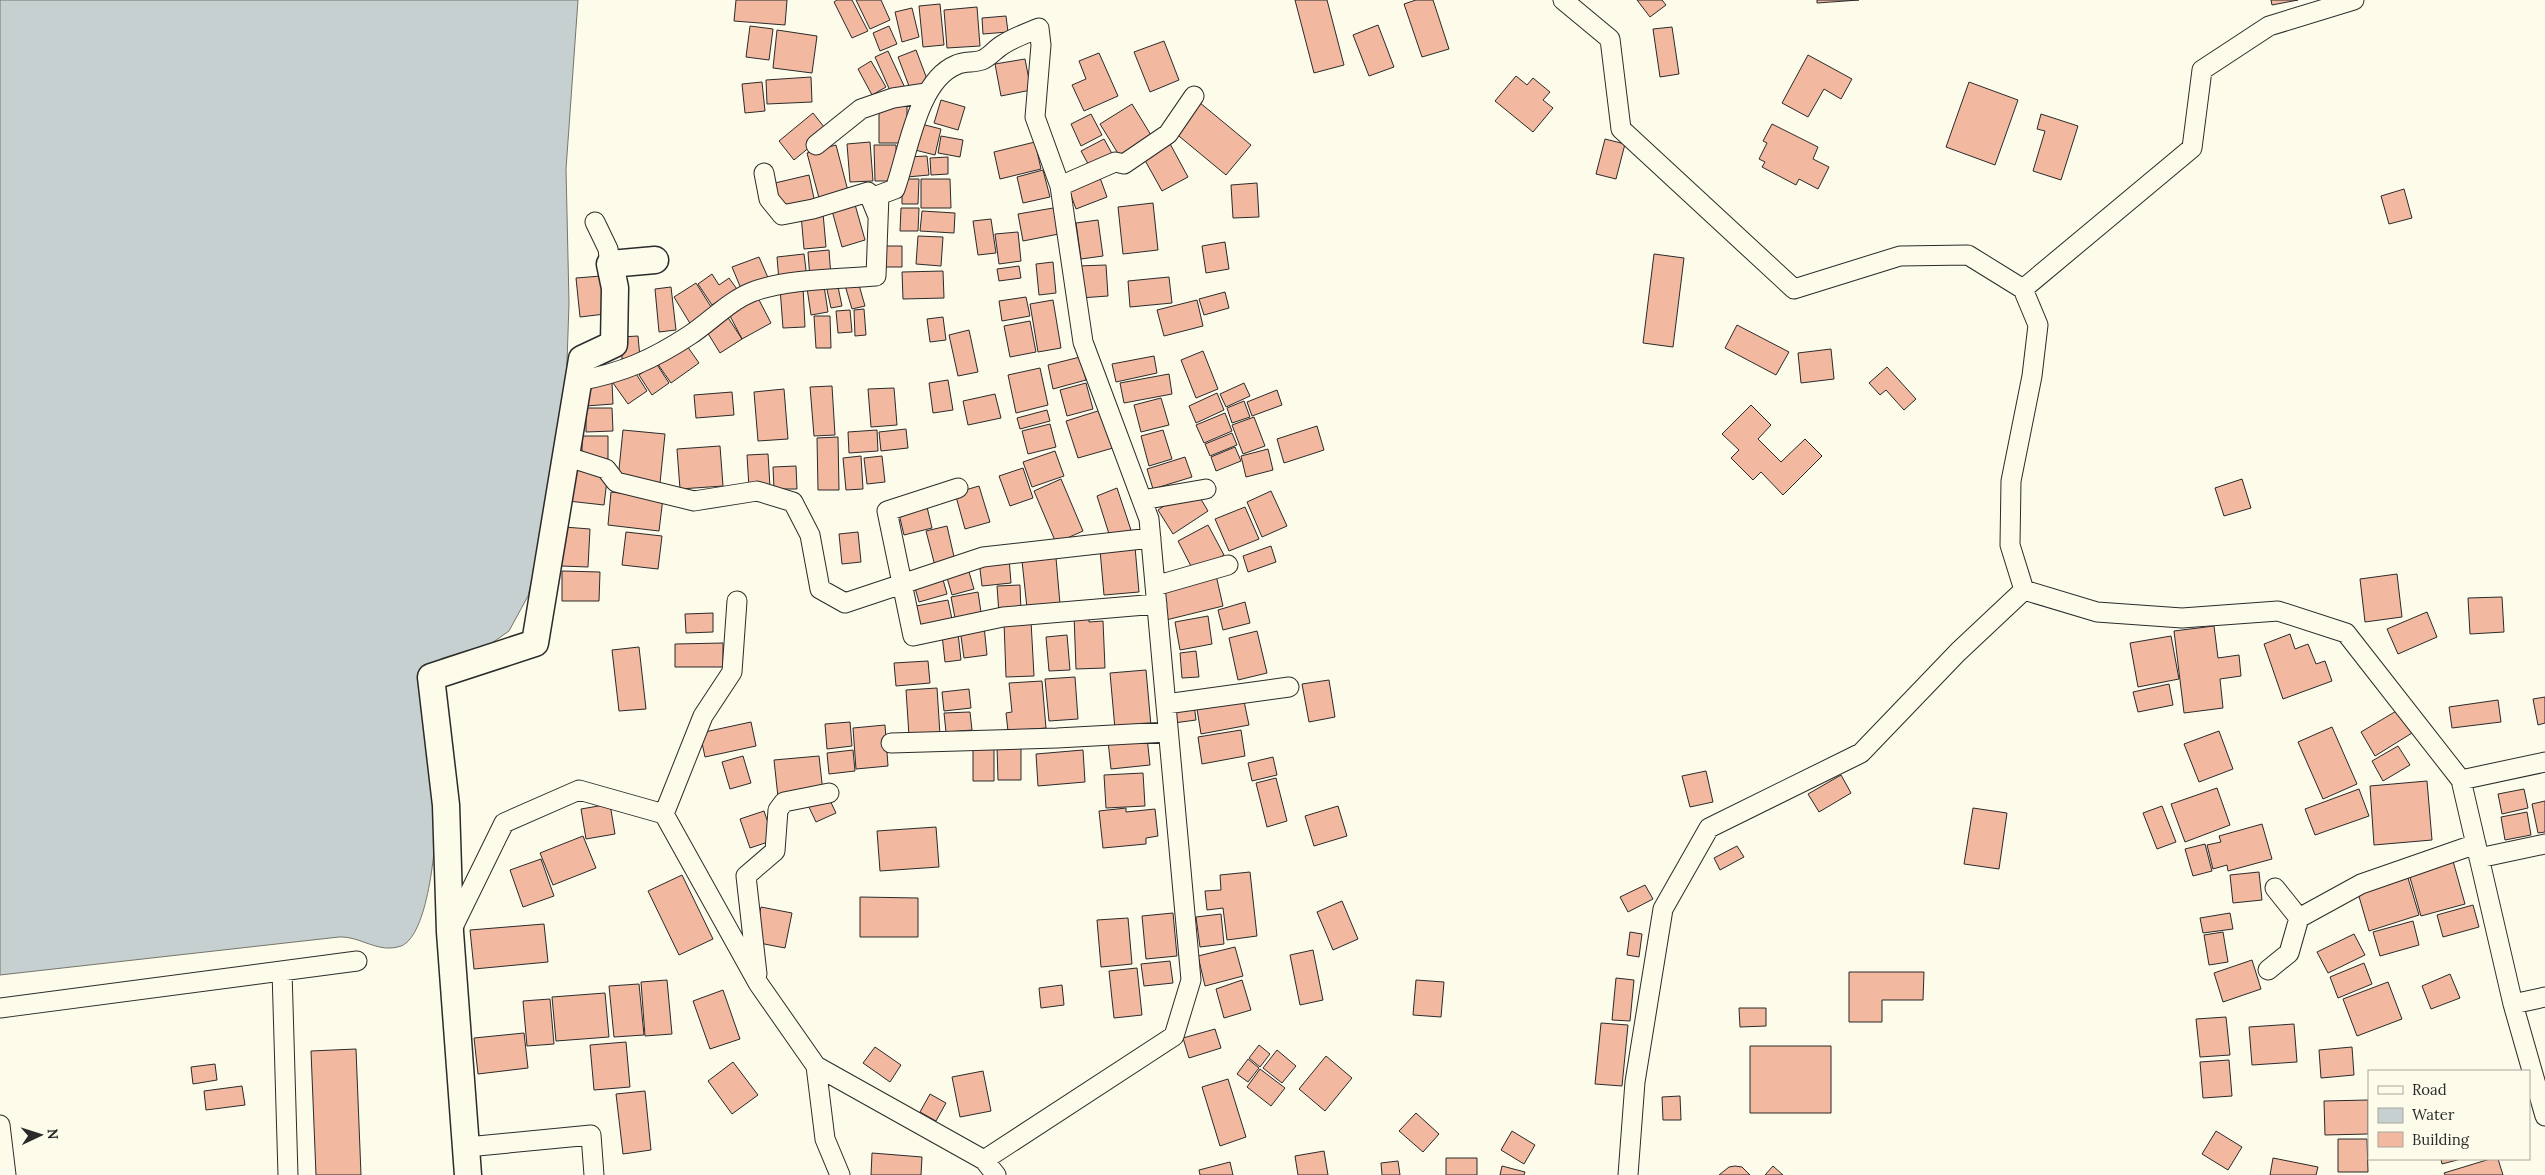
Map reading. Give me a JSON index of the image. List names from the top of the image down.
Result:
{
  "legend": ["Road", "Water", "Building"],
  "north": "right"
}
